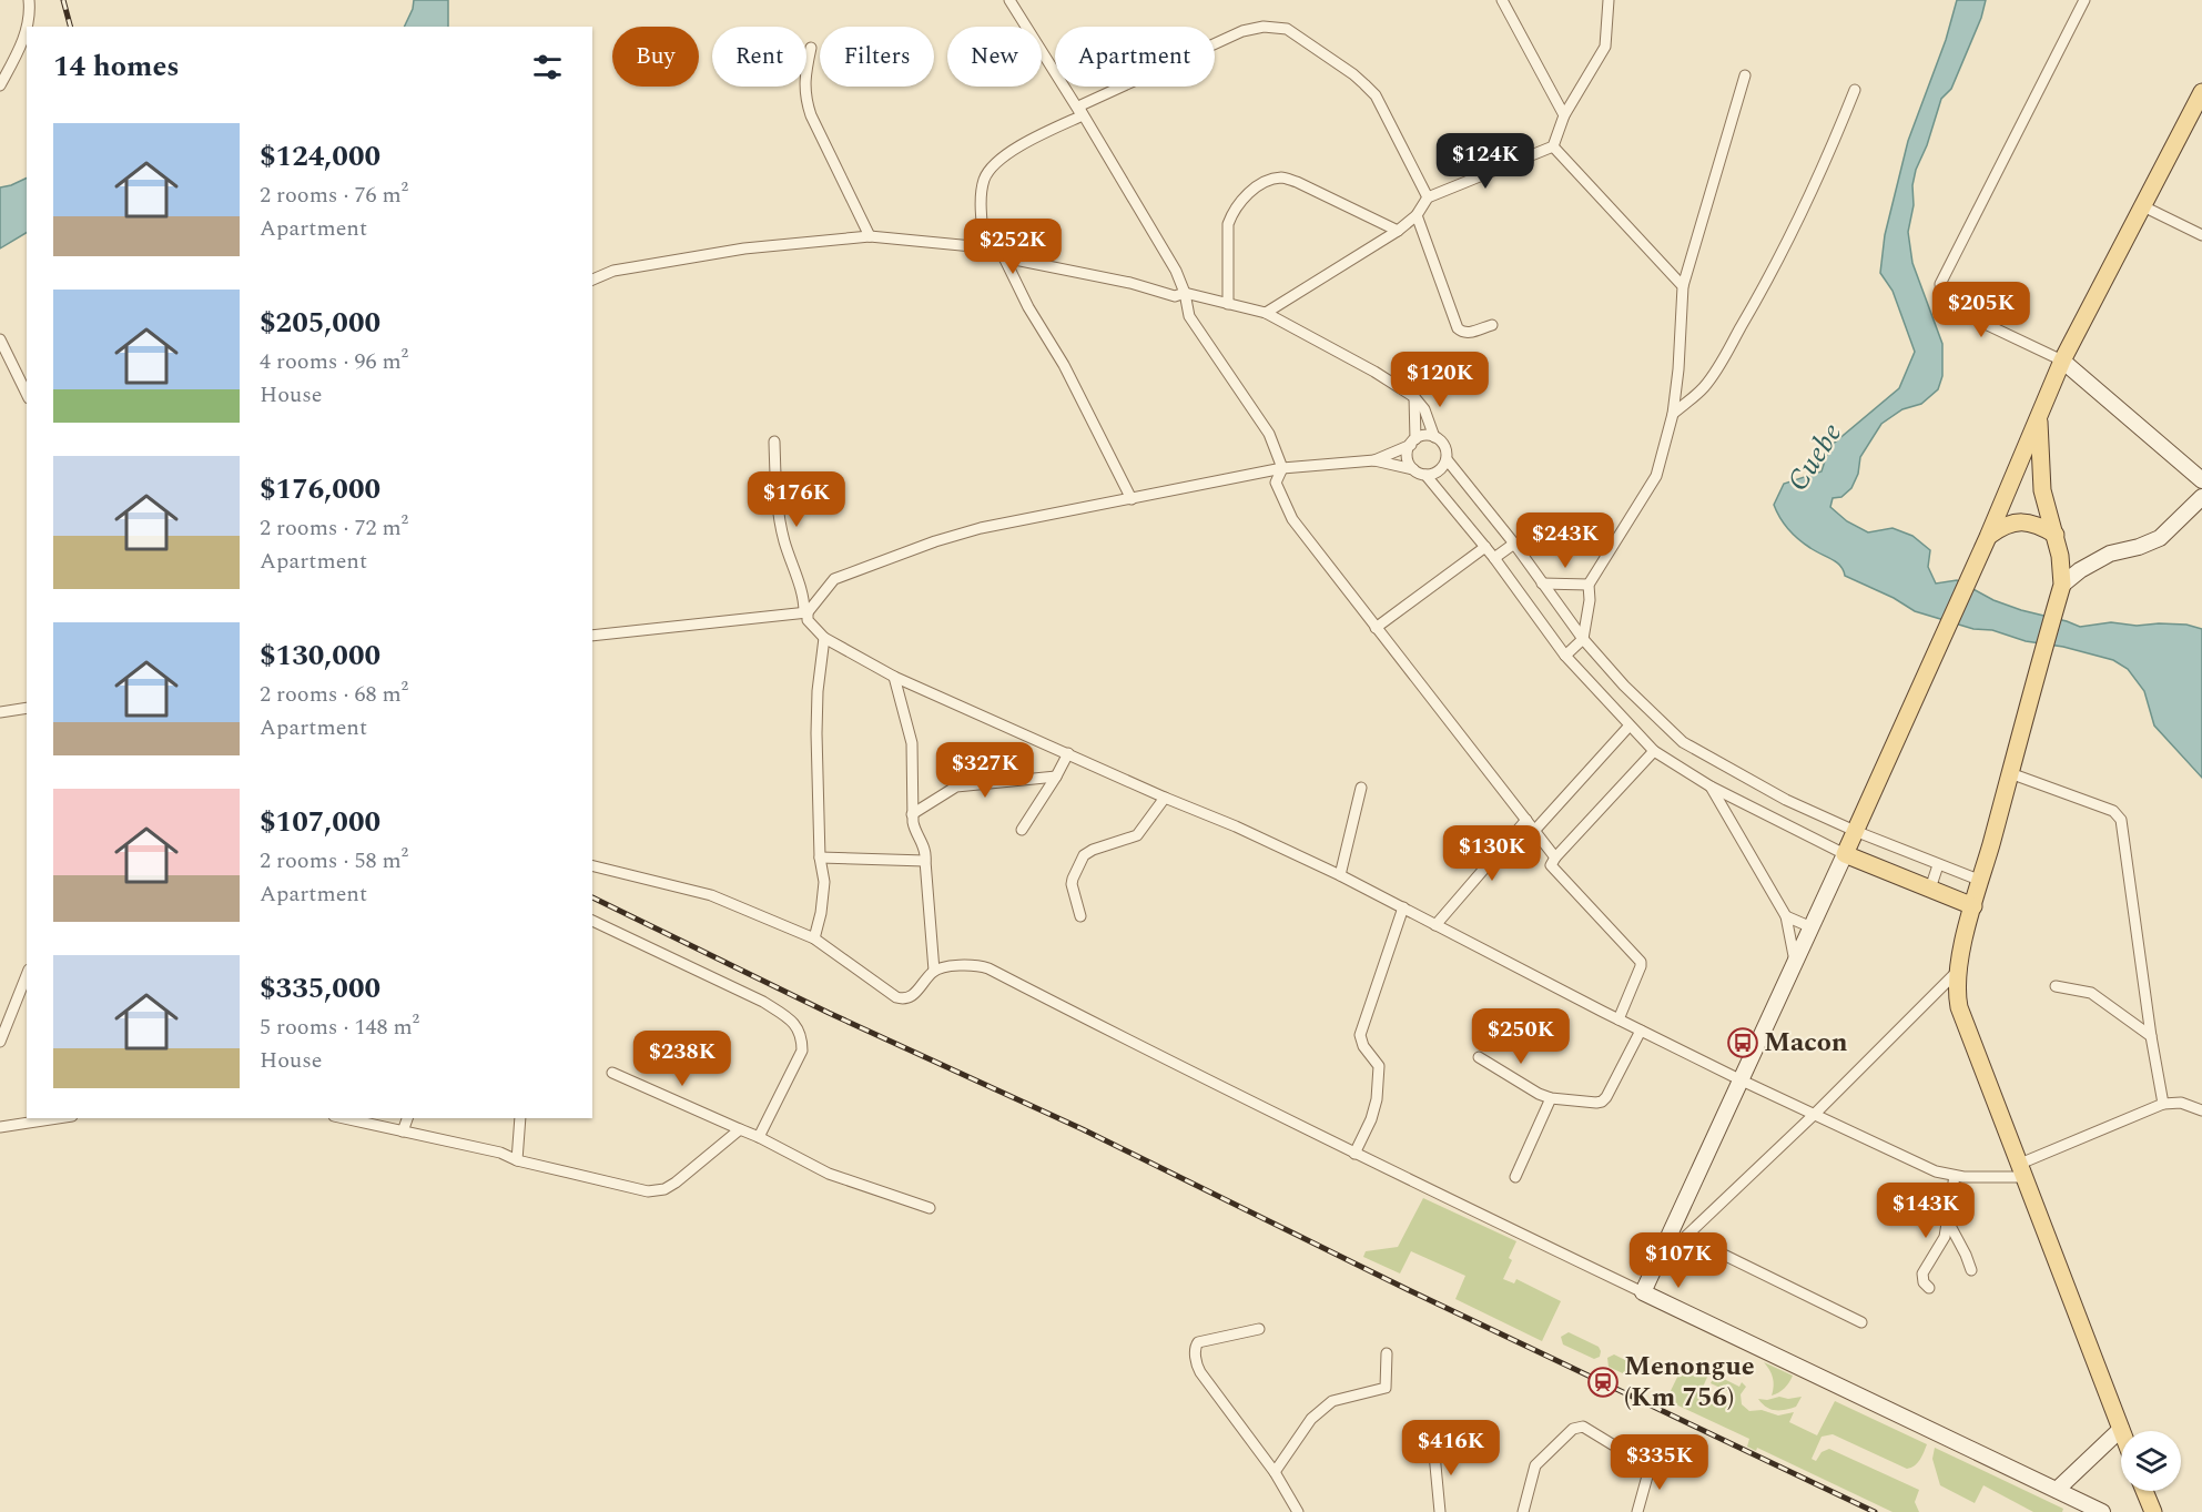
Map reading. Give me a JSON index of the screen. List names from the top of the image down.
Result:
{
  "water": ["Cuebe"],
  "places": {
    "bus stop": ["Macon"],
    "station": ["Menongue (Km 756)"]
  },
  "page": {
    "chip": [
      "Buy",
      "Rent",
      "Filters",
      "New",
      "Apartment"
    ],
    "heading": "14 homes",
    "list": [
      {
        "name": "$124,000",
        "note": "2 rooms · 76 m² · Apartment"
      },
      {
        "name": "$205,000",
        "note": "4 rooms · 96 m² · House"
      },
      {
        "name": "$176,000",
        "note": "2 rooms · 72 m² · Apartment"
      },
      {
        "name": "$130,000",
        "note": "2 rooms · 68 m² · Apartment"
      },
      {
        "name": "$107,000",
        "note": "2 rooms · 58 m² · Apartment"
      },
      {
        "name": "$335,000",
        "note": "5 rooms · 148 m² · House"
      }
    ],
    "price": [
      "$124K",
      "$252K",
      "$205K",
      "$120K",
      "$176K",
      "$243K",
      "$327K",
      "$130K",
      "$250K",
      "$238K",
      "$143K",
      "$107K",
      "$416K",
      "$335K"
    ]
  }
}
